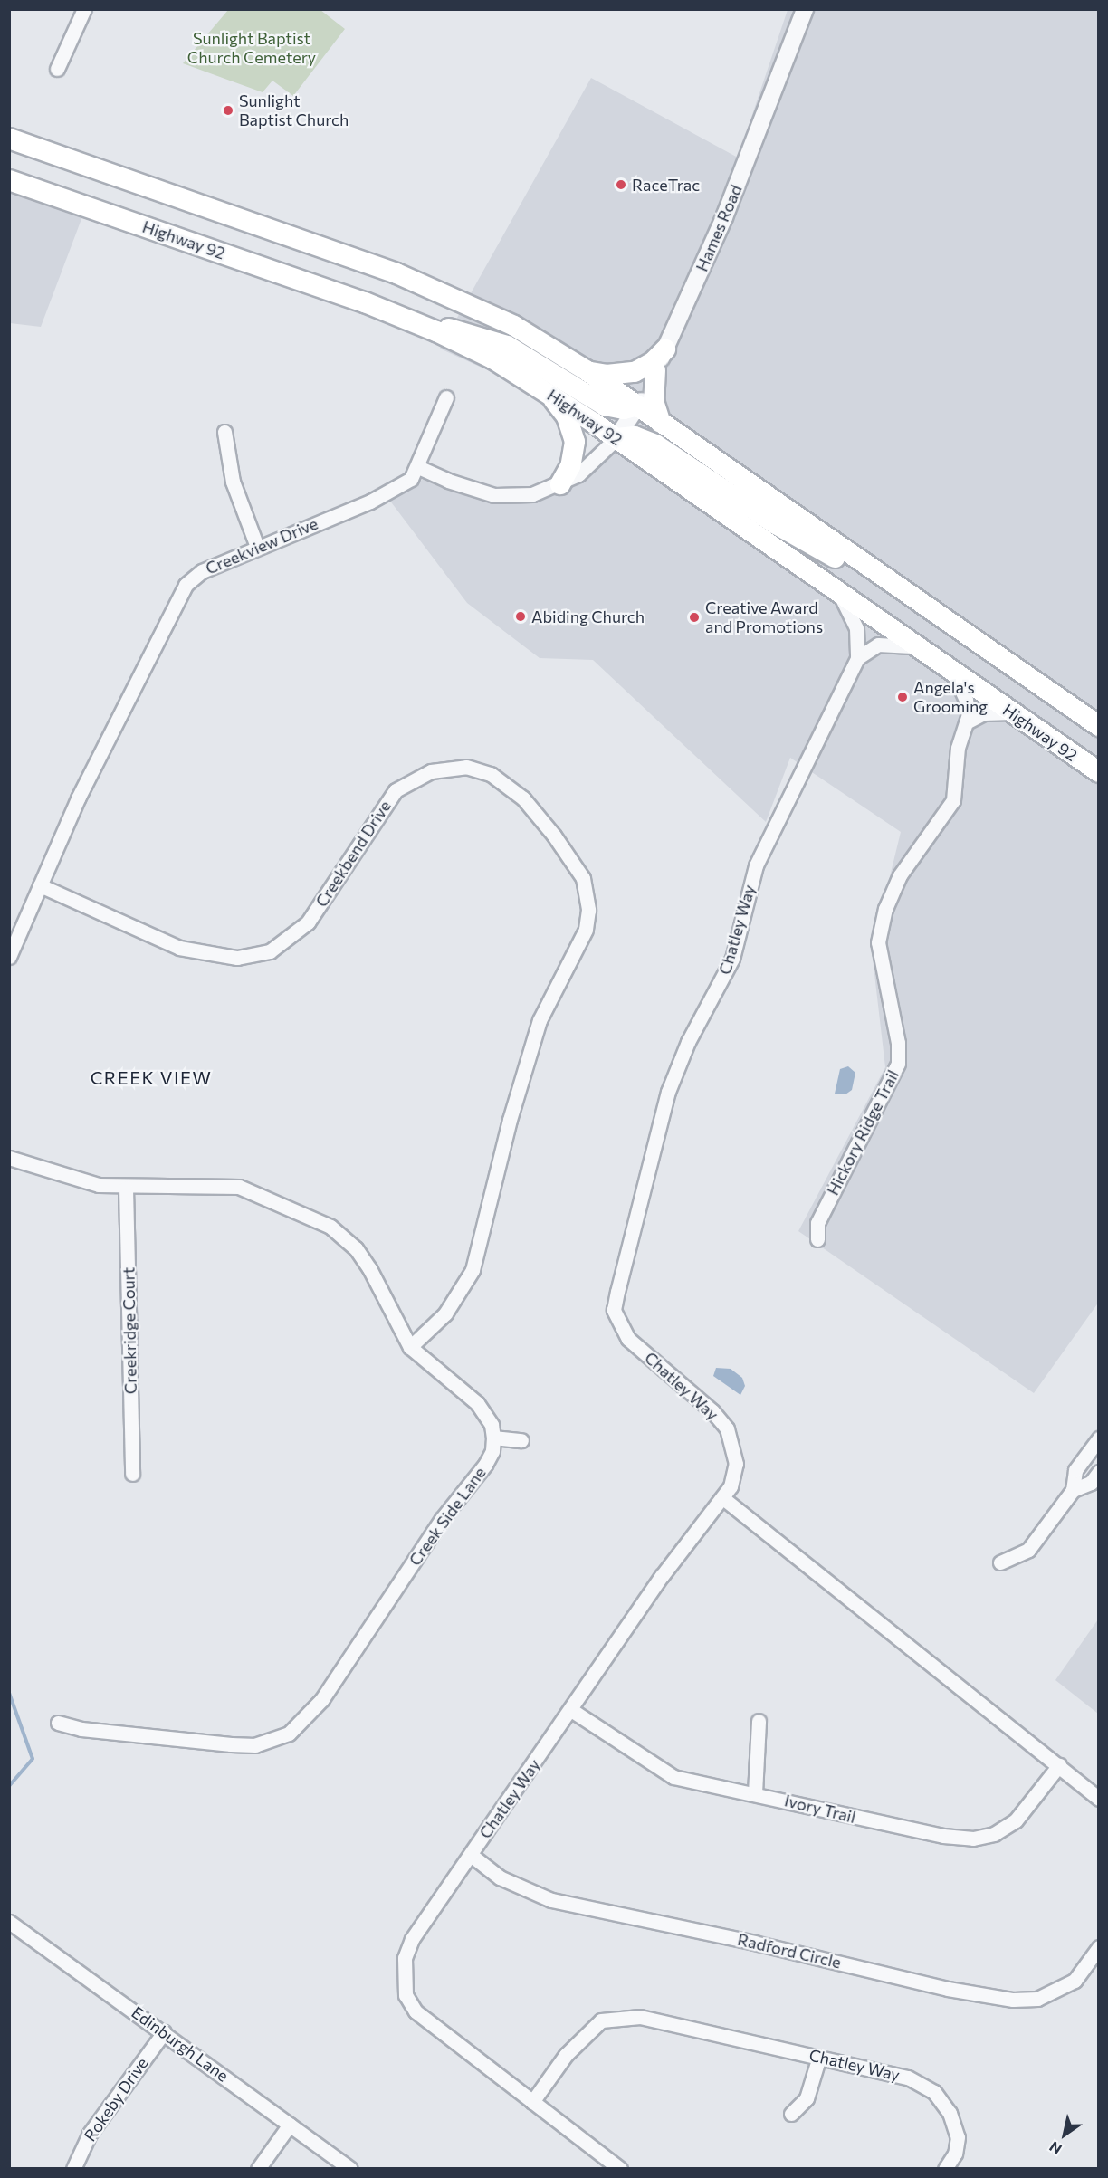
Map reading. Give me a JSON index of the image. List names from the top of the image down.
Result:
{
  "streets": {
    "main road": ["Highway 92"],
    "street": [
      "Hames Road",
      "Creekview Drive",
      "Creekbend Drive",
      "Chatley Way",
      "Hickory Ridge Trail",
      "Creekridge Court",
      "Creek Side Lane",
      "Ivory Trail",
      "Radford Circle",
      "Edinburgh Lane",
      "Rokeby Drive"
    ]
  },
  "crossings": [
    ["Hames Road", "Highway 92"],
    ["Highway 92", "Chatley Way"],
    ["Highway 92", "Hickory Ridge Trail"],
    ["Creekview Drive", "Creekbend Drive"],
    ["Chatley Way", "Ivory Trail"],
    ["Chatley Way", "Radford Circle"],
    ["Edinburgh Lane", "Rokeby Drive"]
  ],
  "districts": ["CREEK VIEW"],
  "parks": ["Sunlight Baptist Church Cemetery"],
  "places": [
    "Sunlight Baptist Church",
    "RaceTrac",
    "Abiding Church",
    "Creative Award and Promotions",
    "Angela's Grooming"
  ],
  "north": "bottom left"
}
